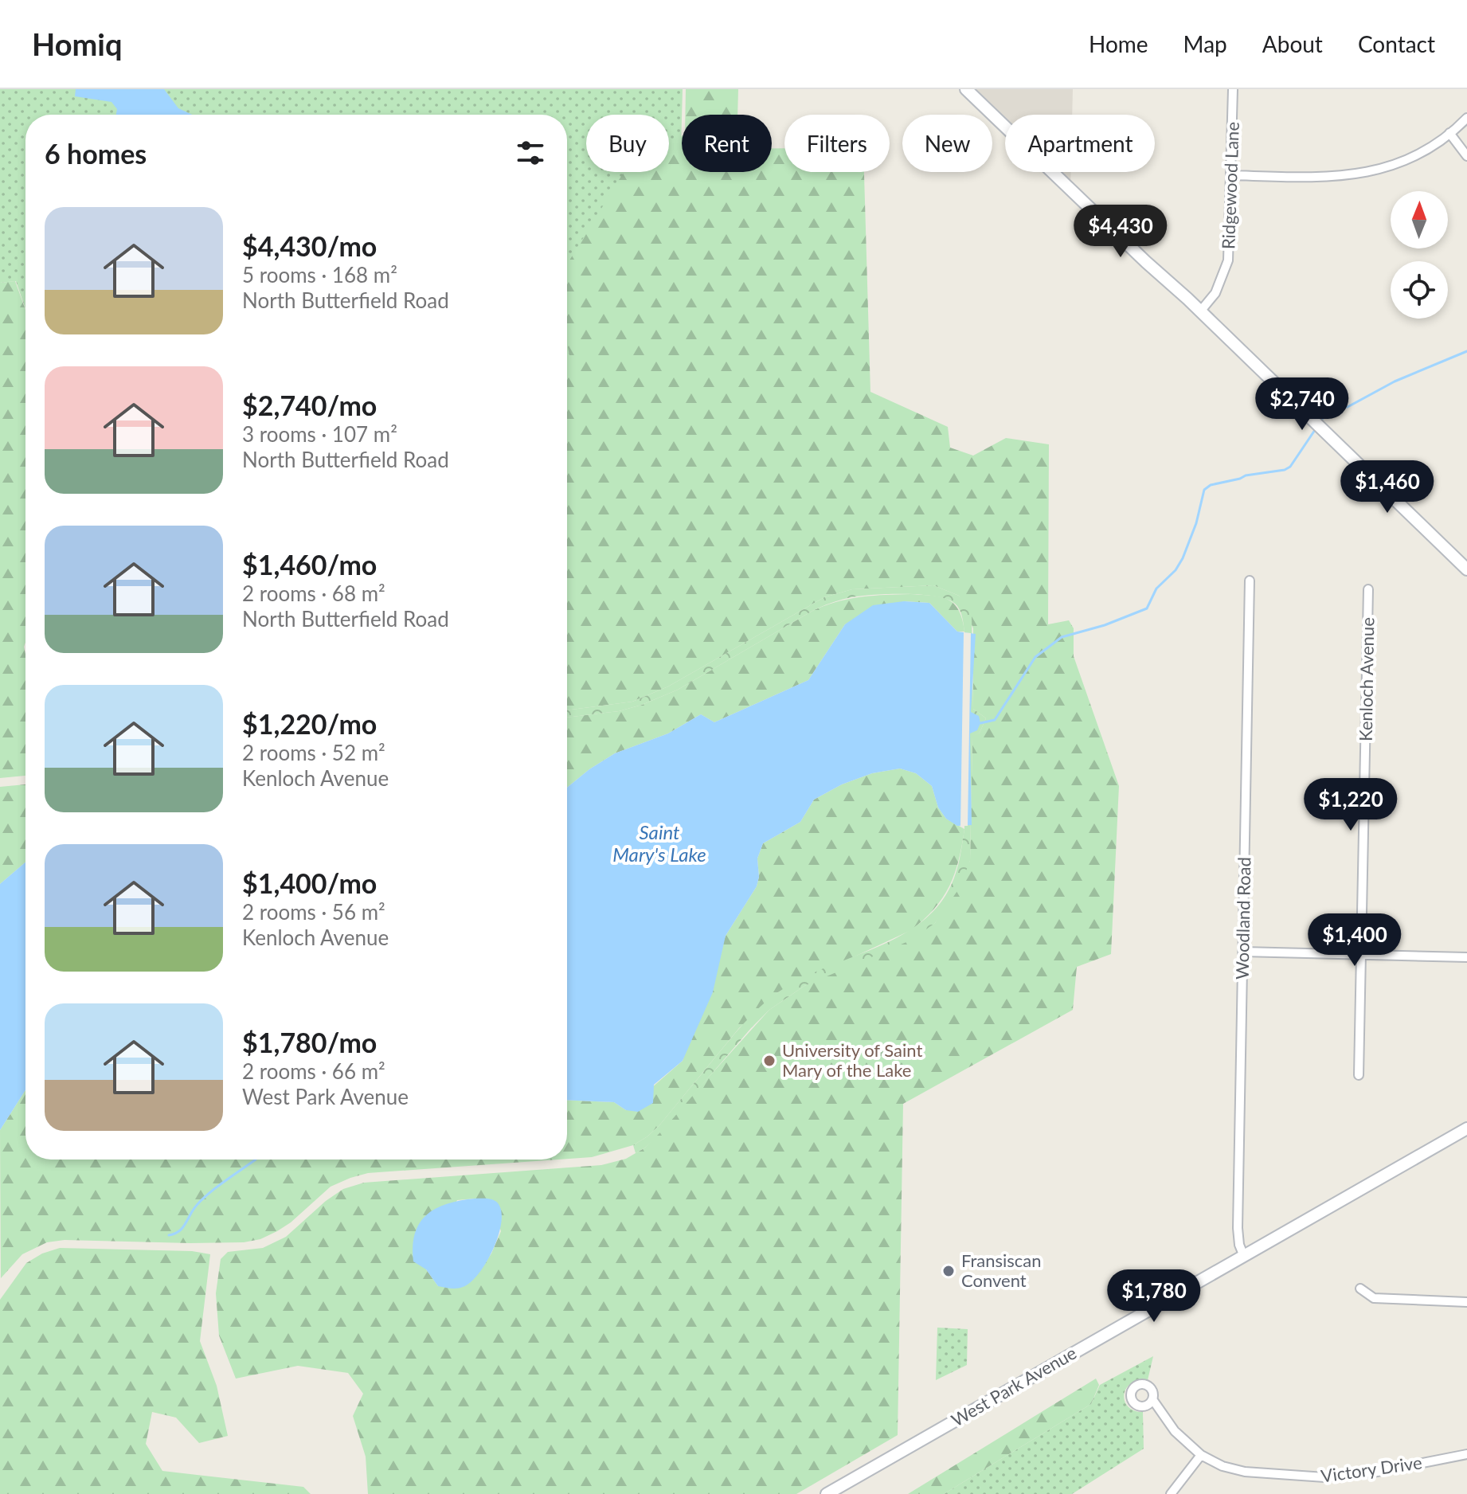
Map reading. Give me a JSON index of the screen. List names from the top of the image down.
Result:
{
  "streets": {
    "main road": ["West Park Avenue"],
    "street": [
      "Ridgewood Lane",
      "Kenloch Avenue",
      "Woodland Road",
      "Victory Drive"
    ]
  },
  "crossings": [
    ["Woodland Road", "West Park Avenue"]
  ],
  "water": ["Saint Mary's Lake"],
  "places": ["University of Saint Mary of the Lake", "Fransiscan Convent"],
  "north": "top",
  "page": {
    "header": "Homiq",
    "nav": [
      "Home",
      "Map",
      "About",
      "Contact"
    ],
    "chip": [
      "Buy",
      "Rent",
      "Filters",
      "New",
      "Apartment"
    ],
    "heading": "6 homes",
    "list": [
      {
        "name": "$4,430/mo",
        "note": "5 rooms · 168 m² · North Butterfield Road"
      },
      {
        "name": "$2,740/mo",
        "note": "3 rooms · 107 m² · North Butterfield Road"
      },
      {
        "name": "$1,460/mo",
        "note": "2 rooms · 68 m² · North Butterfield Road"
      },
      {
        "name": "$1,220/mo",
        "note": "2 rooms · 52 m² · Kenloch Avenue"
      },
      {
        "name": "$1,400/mo",
        "note": "2 rooms · 56 m² · Kenloch Avenue"
      },
      {
        "name": "$1,780/mo",
        "note": "2 rooms · 66 m² · West Park Avenue"
      }
    ],
    "price": [
      "$4,430",
      "$2,740",
      "$1,460",
      "$1,220",
      "$1,400",
      "$1,780"
    ]
  }
}
